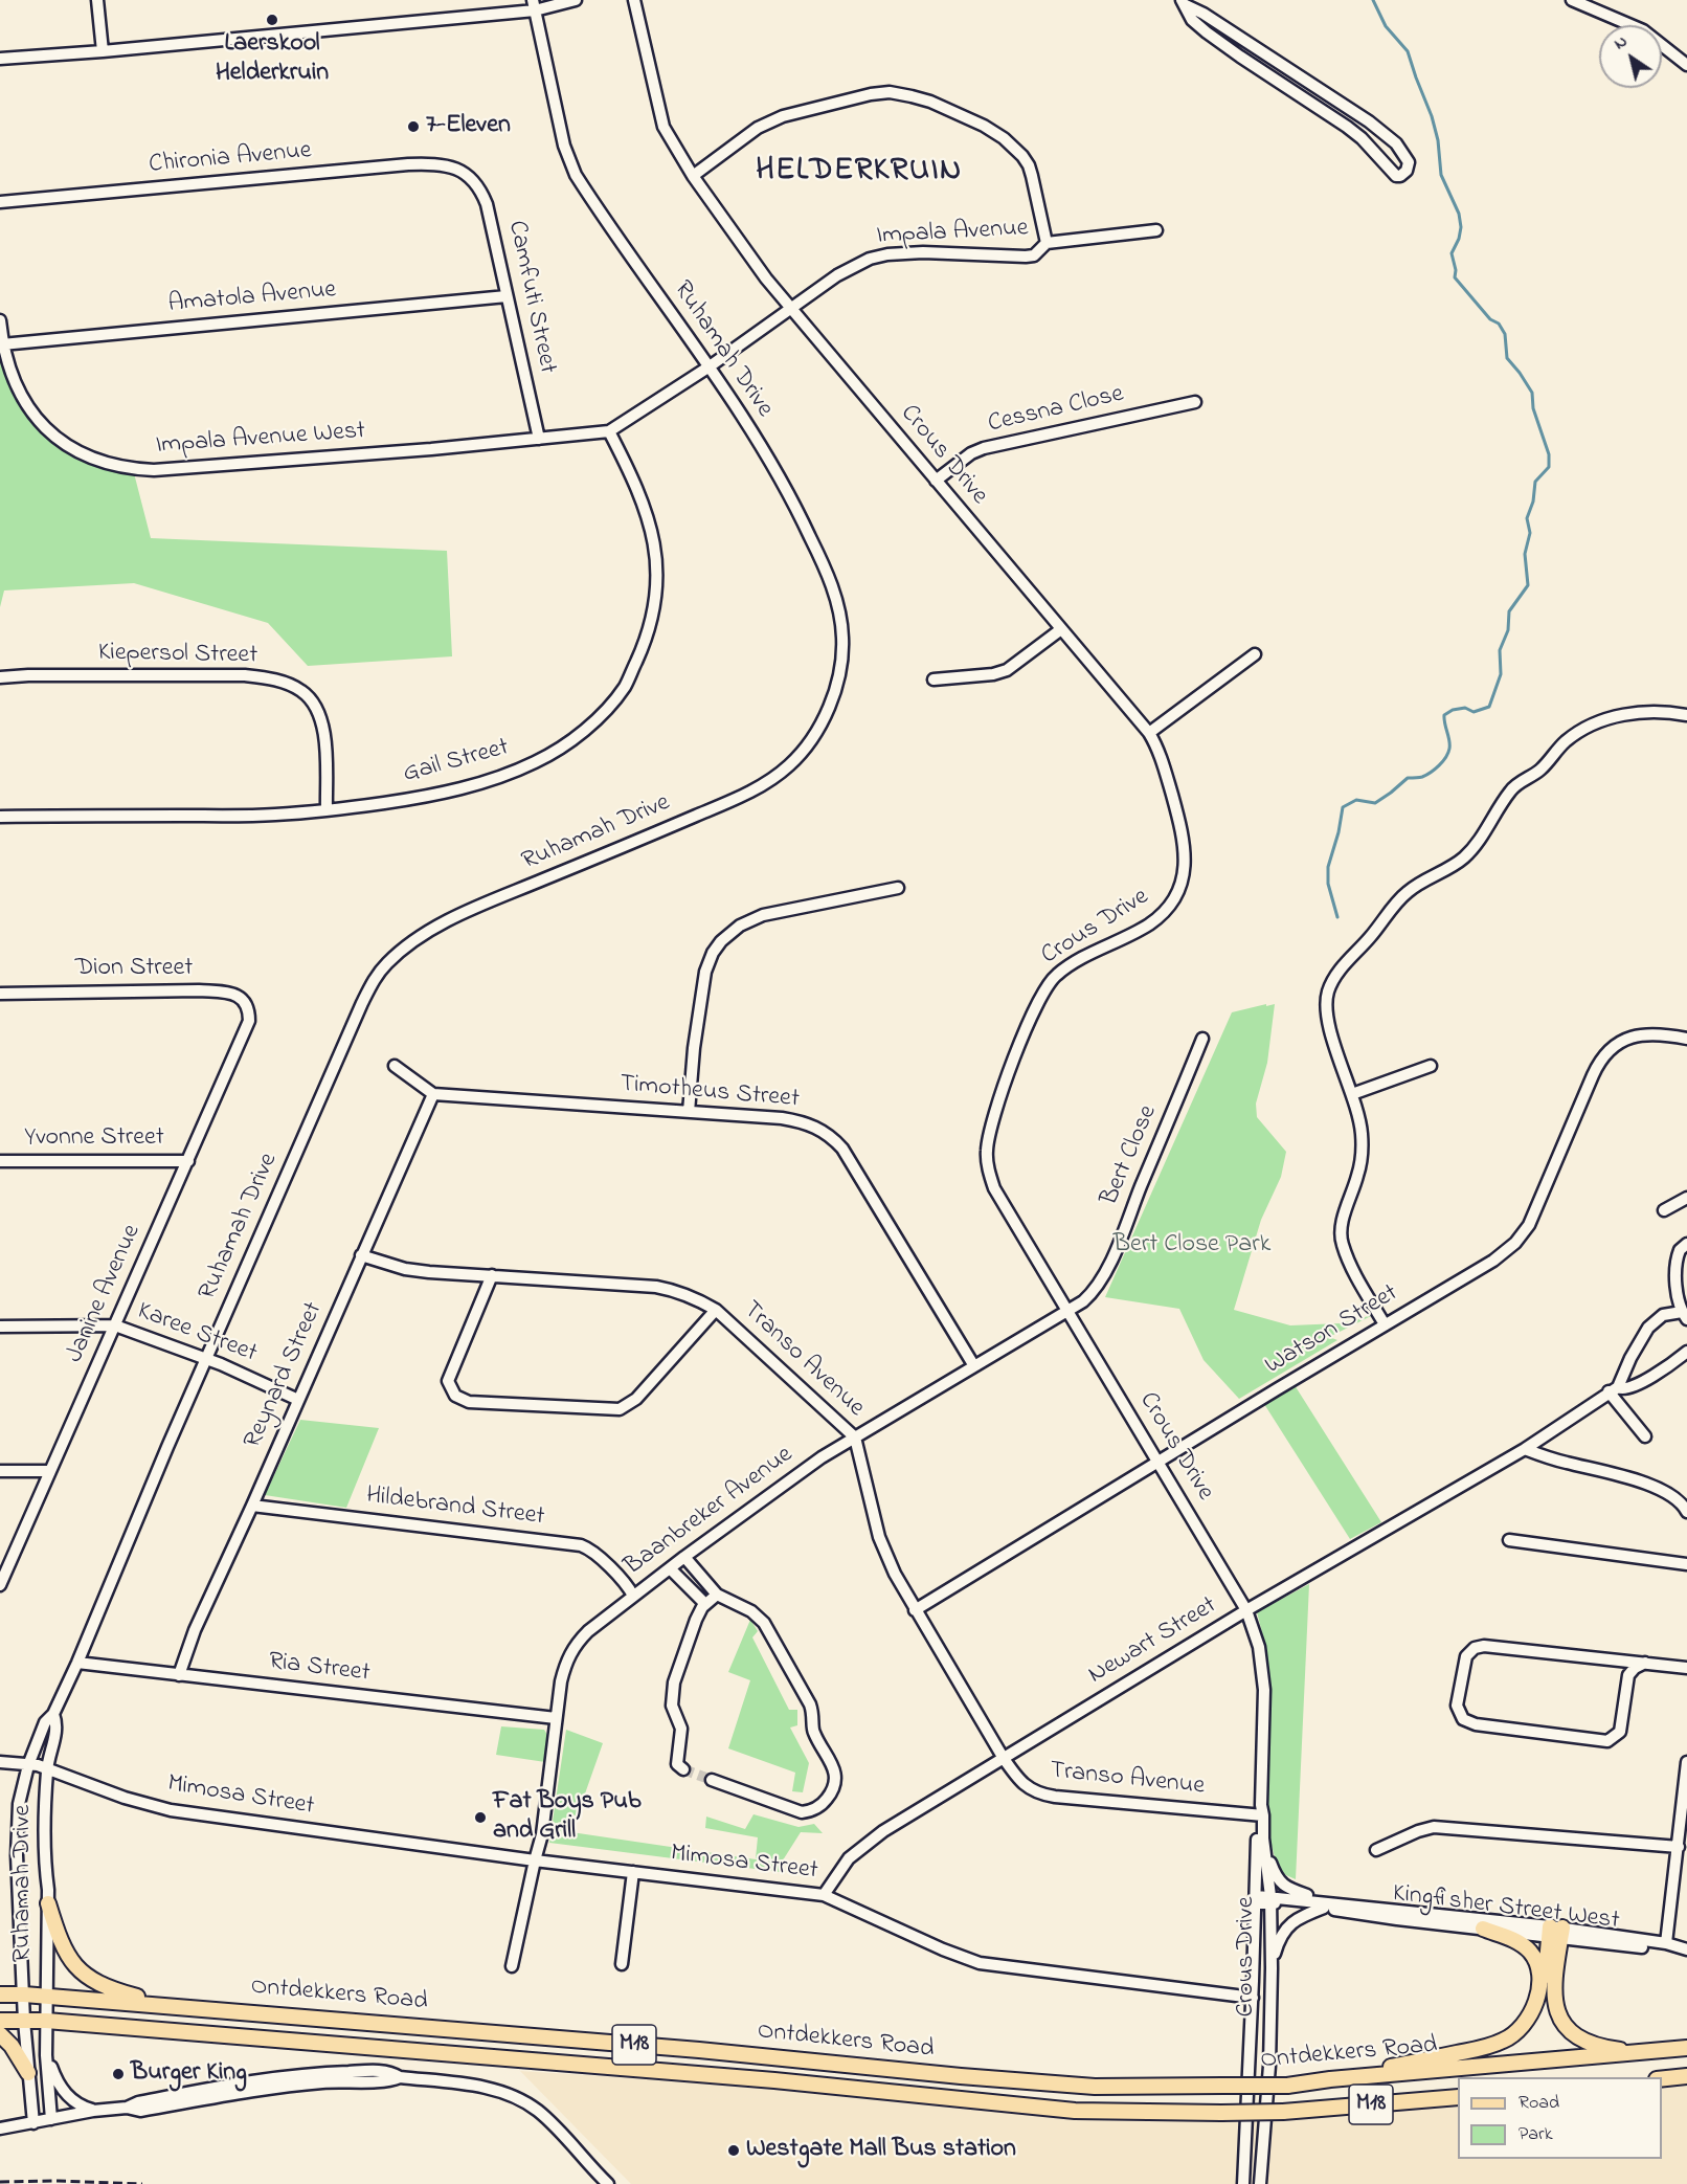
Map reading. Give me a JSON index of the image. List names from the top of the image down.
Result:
{
  "streets": {
    "main road": ["Ontdekkers Road", "M18"],
    "street": [
      "Chironia Avenue",
      "Impala Avenue",
      "Camfuti Street",
      "Amatola Avenue",
      "Ruhamah Drive",
      "Cessna Close",
      "Impala Avenue West",
      "Crous Drive",
      "Kiepersol Street",
      "Gail Street",
      "Dion Street",
      "Timotheus Street",
      "Yvonne Street",
      "Bert Close",
      "Janine Avenue",
      "Watson Street",
      "Karee Street",
      "Transo Avenue",
      "Reynard Street",
      "Hildebrand Street",
      "Baanbreker Avenue",
      "Newart Street",
      "Ria Street",
      "Mimosa Street",
      "Kingfisher Street West"
    ]
  },
  "crossings": [
    ["Chironia Avenue", "Camfuti Street"],
    ["Impala Avenue", "Ruhamah Drive"],
    ["Impala Avenue", "Impala Avenue West"],
    ["Impala Avenue", "Crous Drive"],
    ["Impala Avenue", "Gail Street"],
    ["Camfuti Street", "Amatola Avenue"],
    ["Camfuti Street", "Impala Avenue West"],
    ["Amatola Avenue", "Impala Avenue West"],
    ["Ruhamah Drive", "Karee Street"],
    ["Ruhamah Drive", "Ria Street"],
    ["Ruhamah Drive", "Mimosa Street"],
    ["Ruhamah Drive", "Ontdekkers Road"],
    ["Cessna Close", "Crous Drive"],
    ["Impala Avenue West", "Gail Street"],
    ["Crous Drive", "Bert Close"],
    ["Crous Drive", "Watson Street"],
    ["Crous Drive", "Transo Avenue"],
    ["Crous Drive", "Baanbreker Avenue"],
    ["Crous Drive", "Newart Street"],
    ["Crous Drive", "Mimosa Street"],
    ["Crous Drive", "Kingfisher Street West"],
    ["Kiepersol Street", "Gail Street"],
    ["Dion Street", "Janine Avenue"],
    ["Timotheus Street", "Reynard Street"],
    ["Timotheus Street", "Baanbreker Avenue"],
    ["Yvonne Street", "Janine Avenue"],
    ["Bert Close", "Baanbreker Avenue"],
    ["Janine Avenue", "Karee Street"],
    ["Watson Street", "Transo Avenue"],
    ["Karee Street", "Reynard Street"],
    ["Transo Avenue", "Reynard Street"],
    ["Transo Avenue", "Baanbreker Avenue"],
    ["Transo Avenue", "Newart Street"],
    ["Reynard Street", "Hildebrand Street"],
    ["Reynard Street", "Ria Street"],
    ["Hildebrand Street", "Baanbreker Avenue"],
    ["Baanbreker Avenue", "Ria Street"],
    ["Baanbreker Avenue", "Mimosa Street"],
    ["Newart Street", "Mimosa Street"]
  ],
  "districts": ["HELDERKRUIN"],
  "parks": ["Bert Close Park"],
  "places": [
    "Laerskool Helderkruin",
    "7-Eleven",
    "Fat Boys Pub and Grill",
    "Burger King",
    "Westgate Mall Bus station"
  ],
  "legend": ["Road", "Park"],
  "north": "top left"
}
